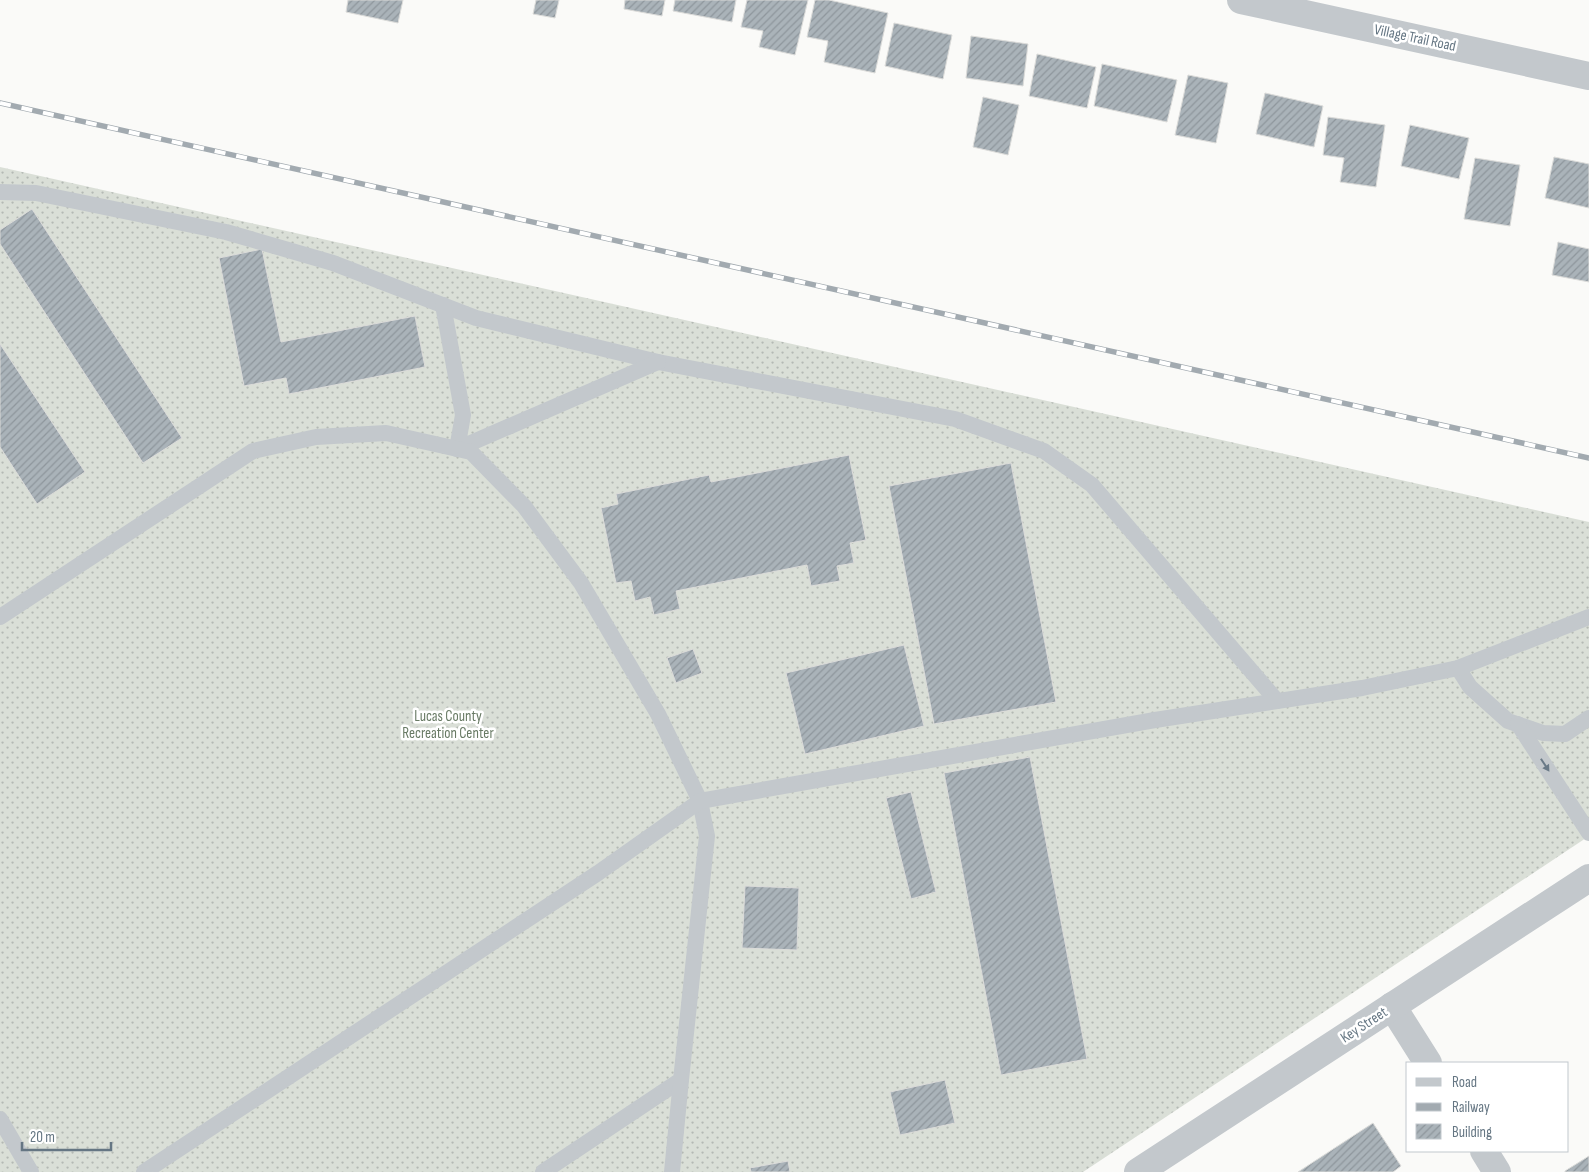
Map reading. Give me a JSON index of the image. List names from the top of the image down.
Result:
{
  "streets": {
    "street": ["Village Trail Road", "Key Street"]
  },
  "parks": ["Lucas County Recreation Center"],
  "legend": ["Road", "Railway", "Building"],
  "scale_bar": "20 m"
}
